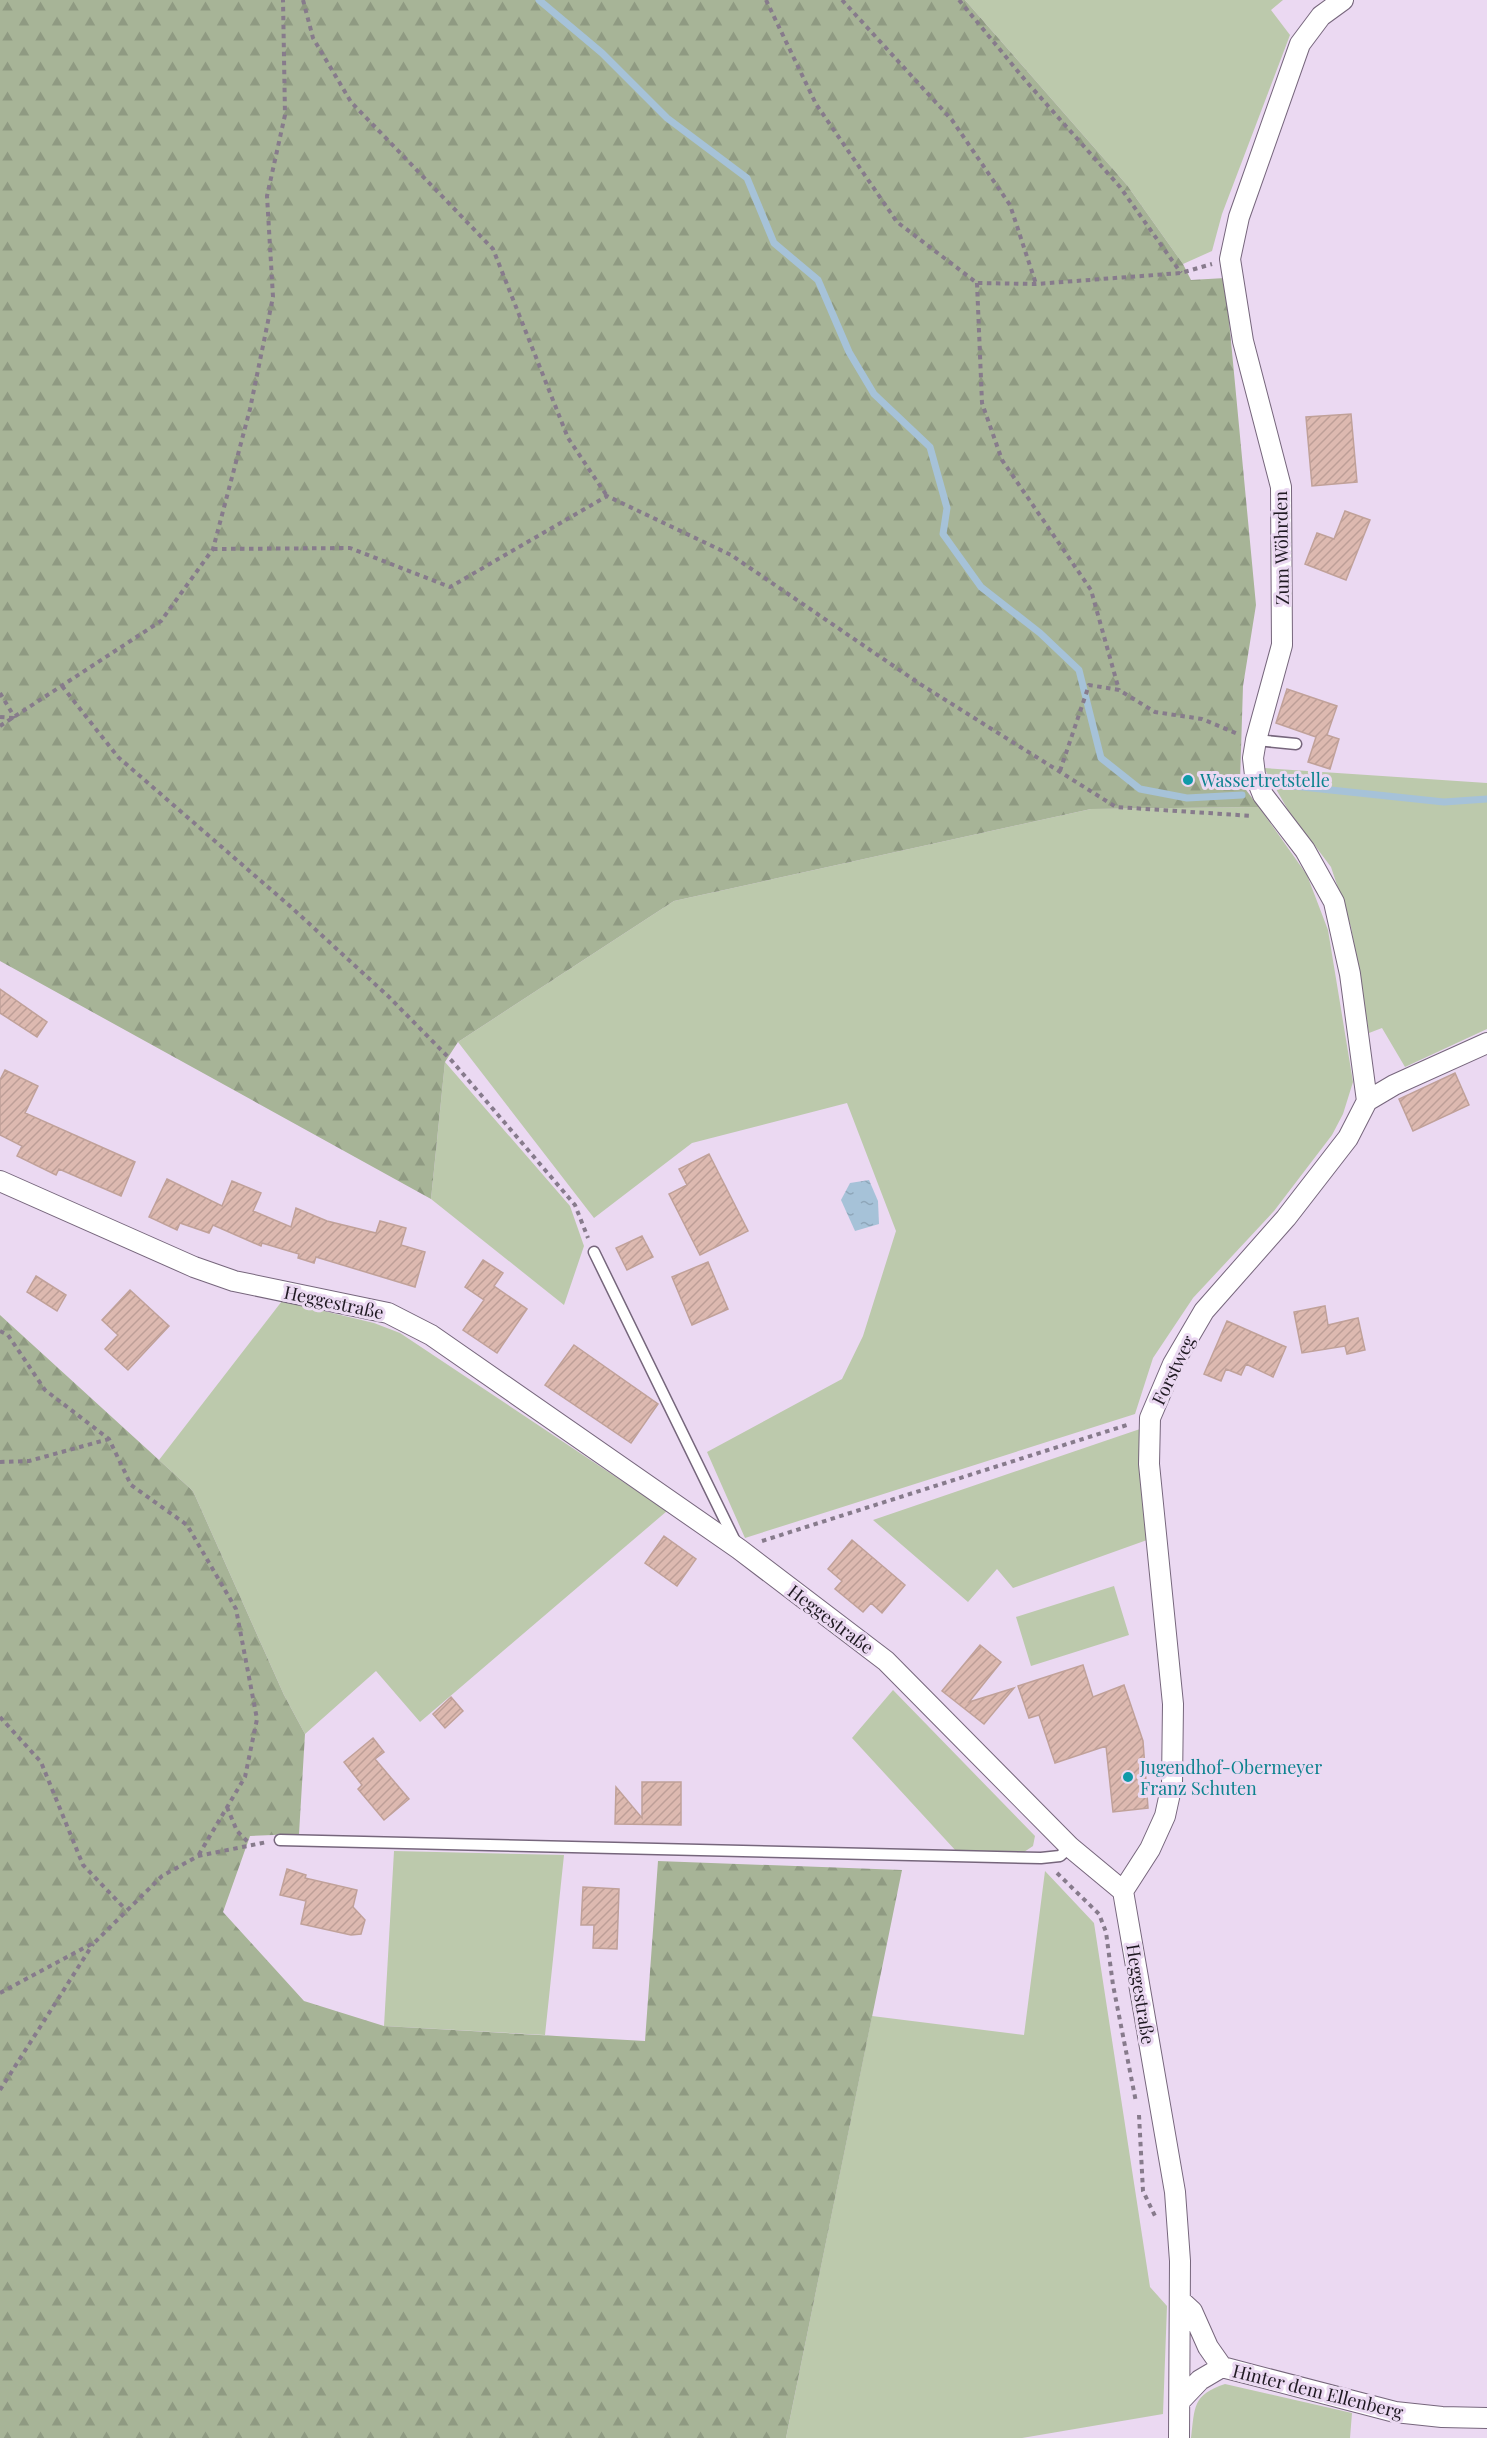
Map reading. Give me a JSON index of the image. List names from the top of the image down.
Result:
{
  "streets": {
    "street": [
      "Zum Wöhrden",
      "Heggestraße",
      "Forstweg",
      "Hinter dem Ellenberg"
    ]
  },
  "crossings": [
    ["Zum Wöhrden", "Forstweg"],
    ["Heggestraße", "Forstweg"],
    ["Heggestraße", "Hinter dem Ellenberg"]
  ],
  "places": ["Wassertretstelle", "Jugendhof-Obermeyer Franz Schuten"]
}
